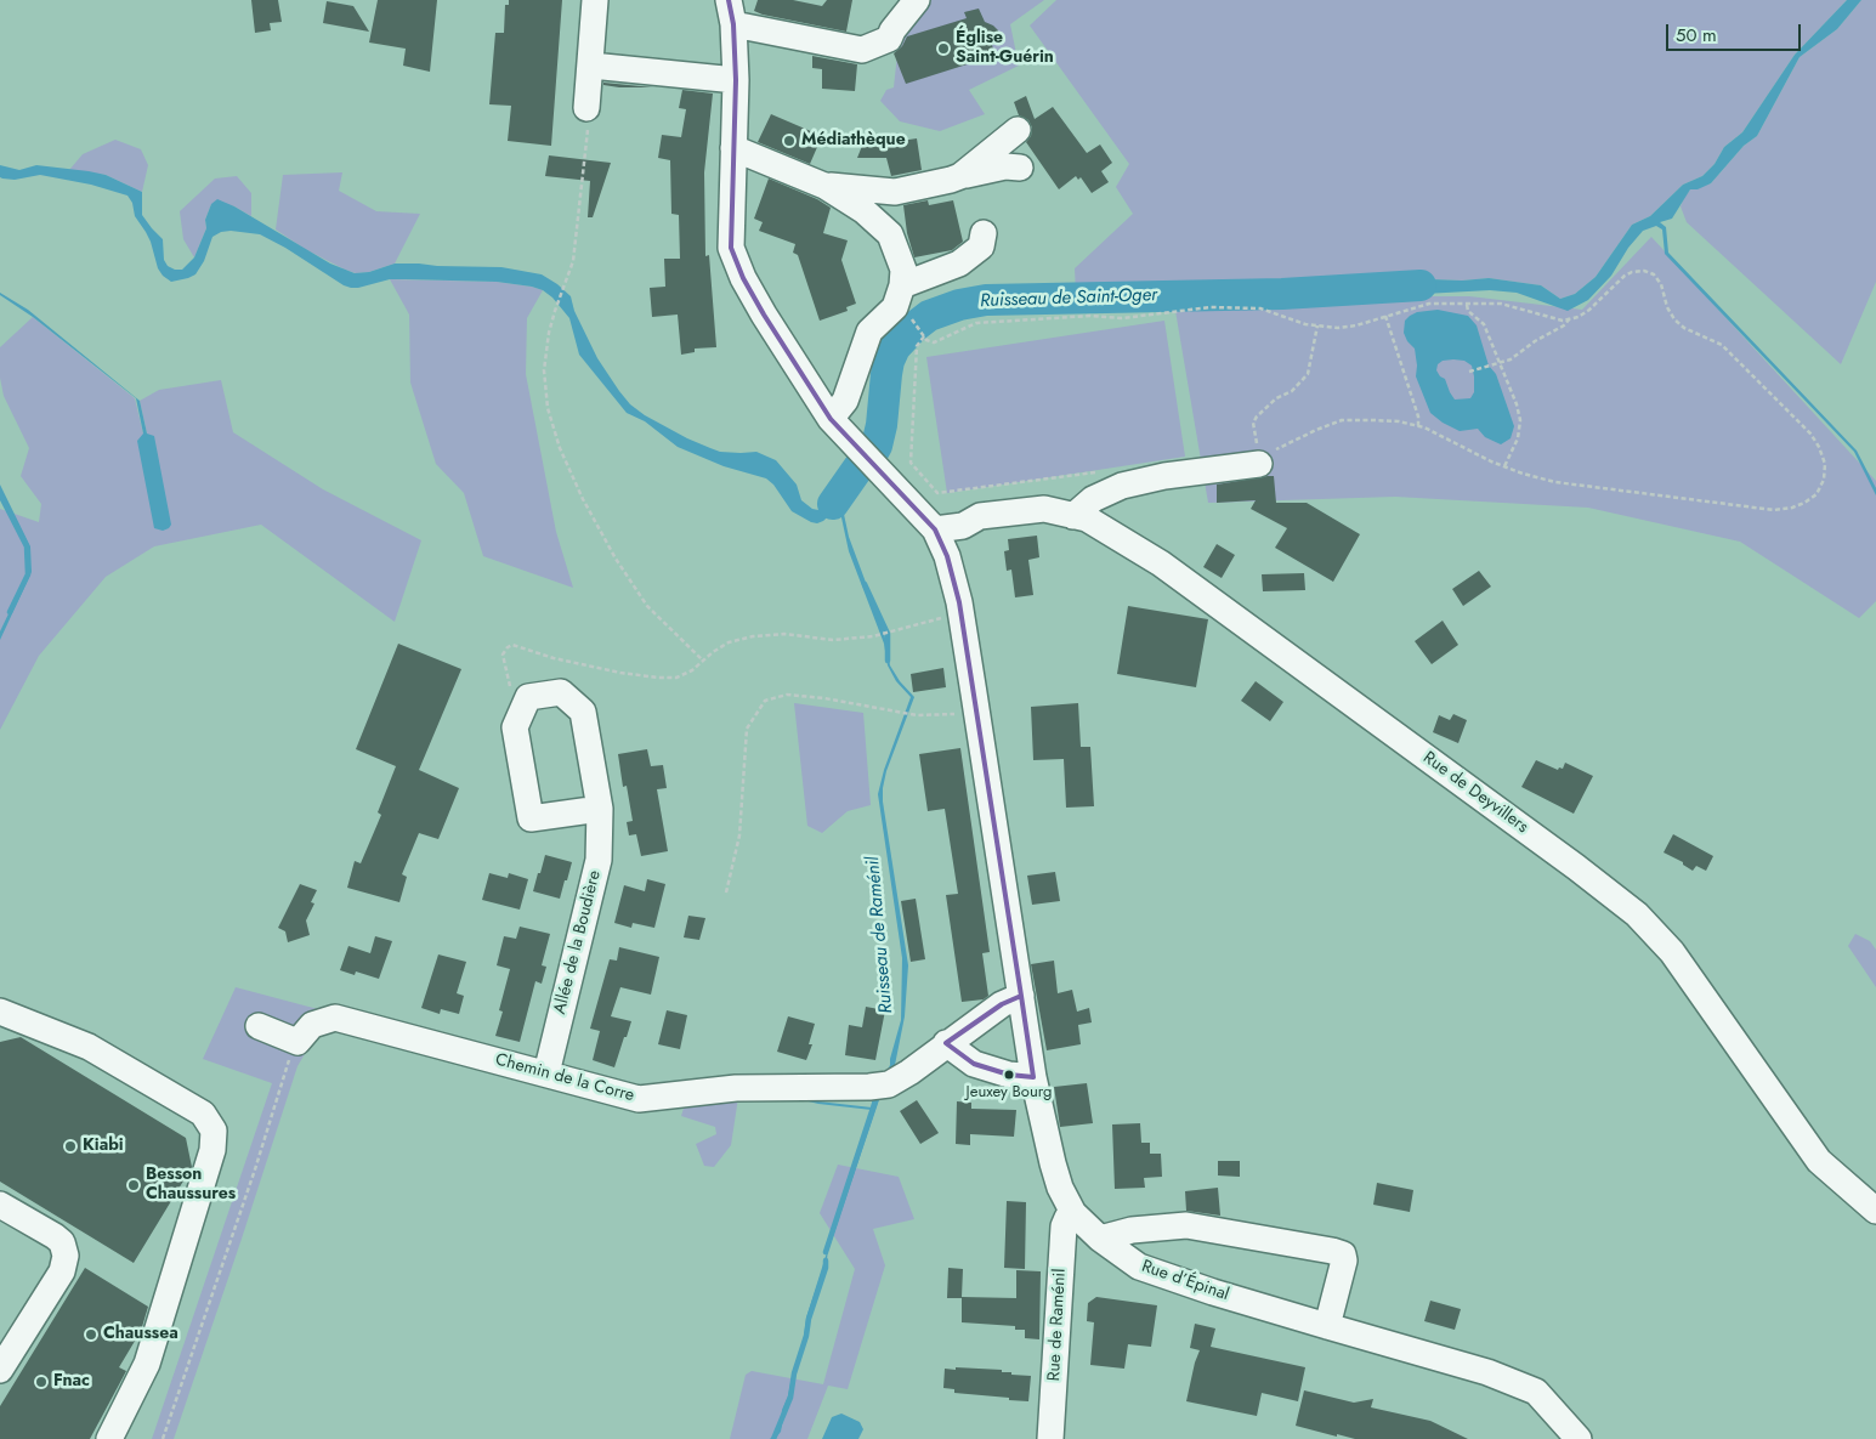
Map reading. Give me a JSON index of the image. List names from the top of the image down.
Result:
{
  "streets": {
    "street": [
      "Rue de Deyvillers",
      "Allée de la Boudière",
      "Chemin de la Corre",
      "Rue d’Épinal",
      "Rue de Raménil"
    ]
  },
  "crossings": [
    ["Rue de Deyvillers", "Rue d’Épinal"],
    ["Allée de la Boudière", "Chemin de la Corre"],
    ["Chemin de la Corre", "Rue d’Épinal"],
    ["Rue d’Épinal", "Rue de Raménil"]
  ],
  "water": ["Ruisseau de Saint-Oger", "Ruisseau de Raménil"],
  "places": [
    "Église Saint-Guérin",
    "Médiathèque",
    "Jeuxey Bourg",
    "Kiabi",
    "Besson Chaussures",
    "Chaussea",
    "Fnac"
  ],
  "scale_bar": "50 m"
}
